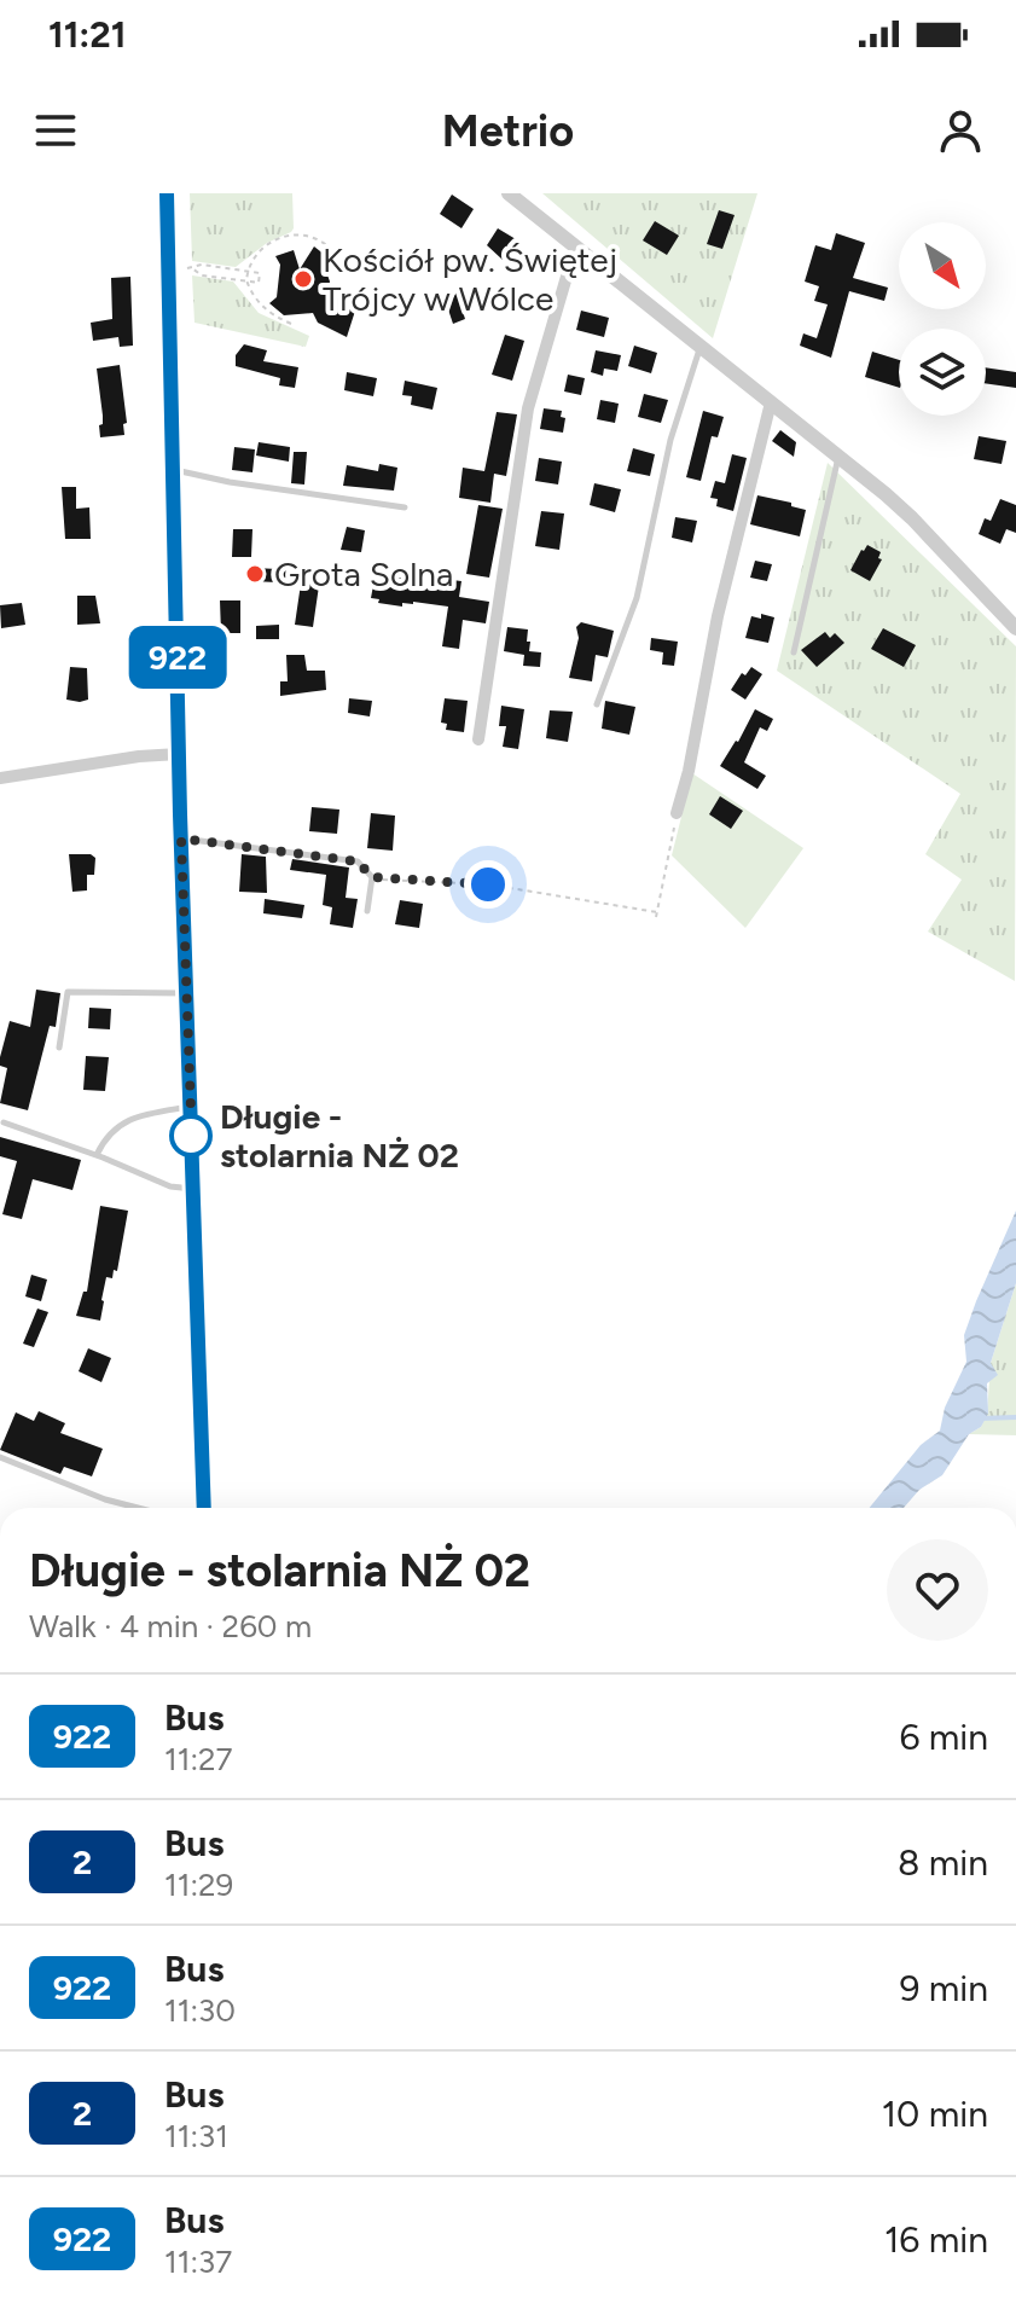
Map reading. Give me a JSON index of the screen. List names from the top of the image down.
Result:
{
  "places": ["Kościół pw. Świętej Trójcy w Wólce", "Grota Solna", "Długie - stolarnia NŻ 02"],
  "lines": ["bus line 922"],
  "north": "bottom right",
  "page": {
    "status": "11:21",
    "header": "Metrio",
    "on_map": "922",
    "heading": ["Długie - stolarnia NŻ 02", "Walk · 4 min · 260 m"],
    "list": [
      {
        "mark": "922",
        "name": "Bus",
        "note": "11:27",
        "value": "6 min"
      },
      {
        "mark": "2",
        "name": "Bus",
        "note": "11:29",
        "value": "8 min"
      },
      {
        "mark": "922",
        "name": "Bus",
        "note": "11:30",
        "value": "9 min"
      },
      {
        "mark": "2",
        "name": "Bus",
        "note": "11:31",
        "value": "10 min"
      },
      {
        "mark": "922",
        "name": "Bus",
        "note": "11:37",
        "value": "16 min"
      }
    ]
  }
}
